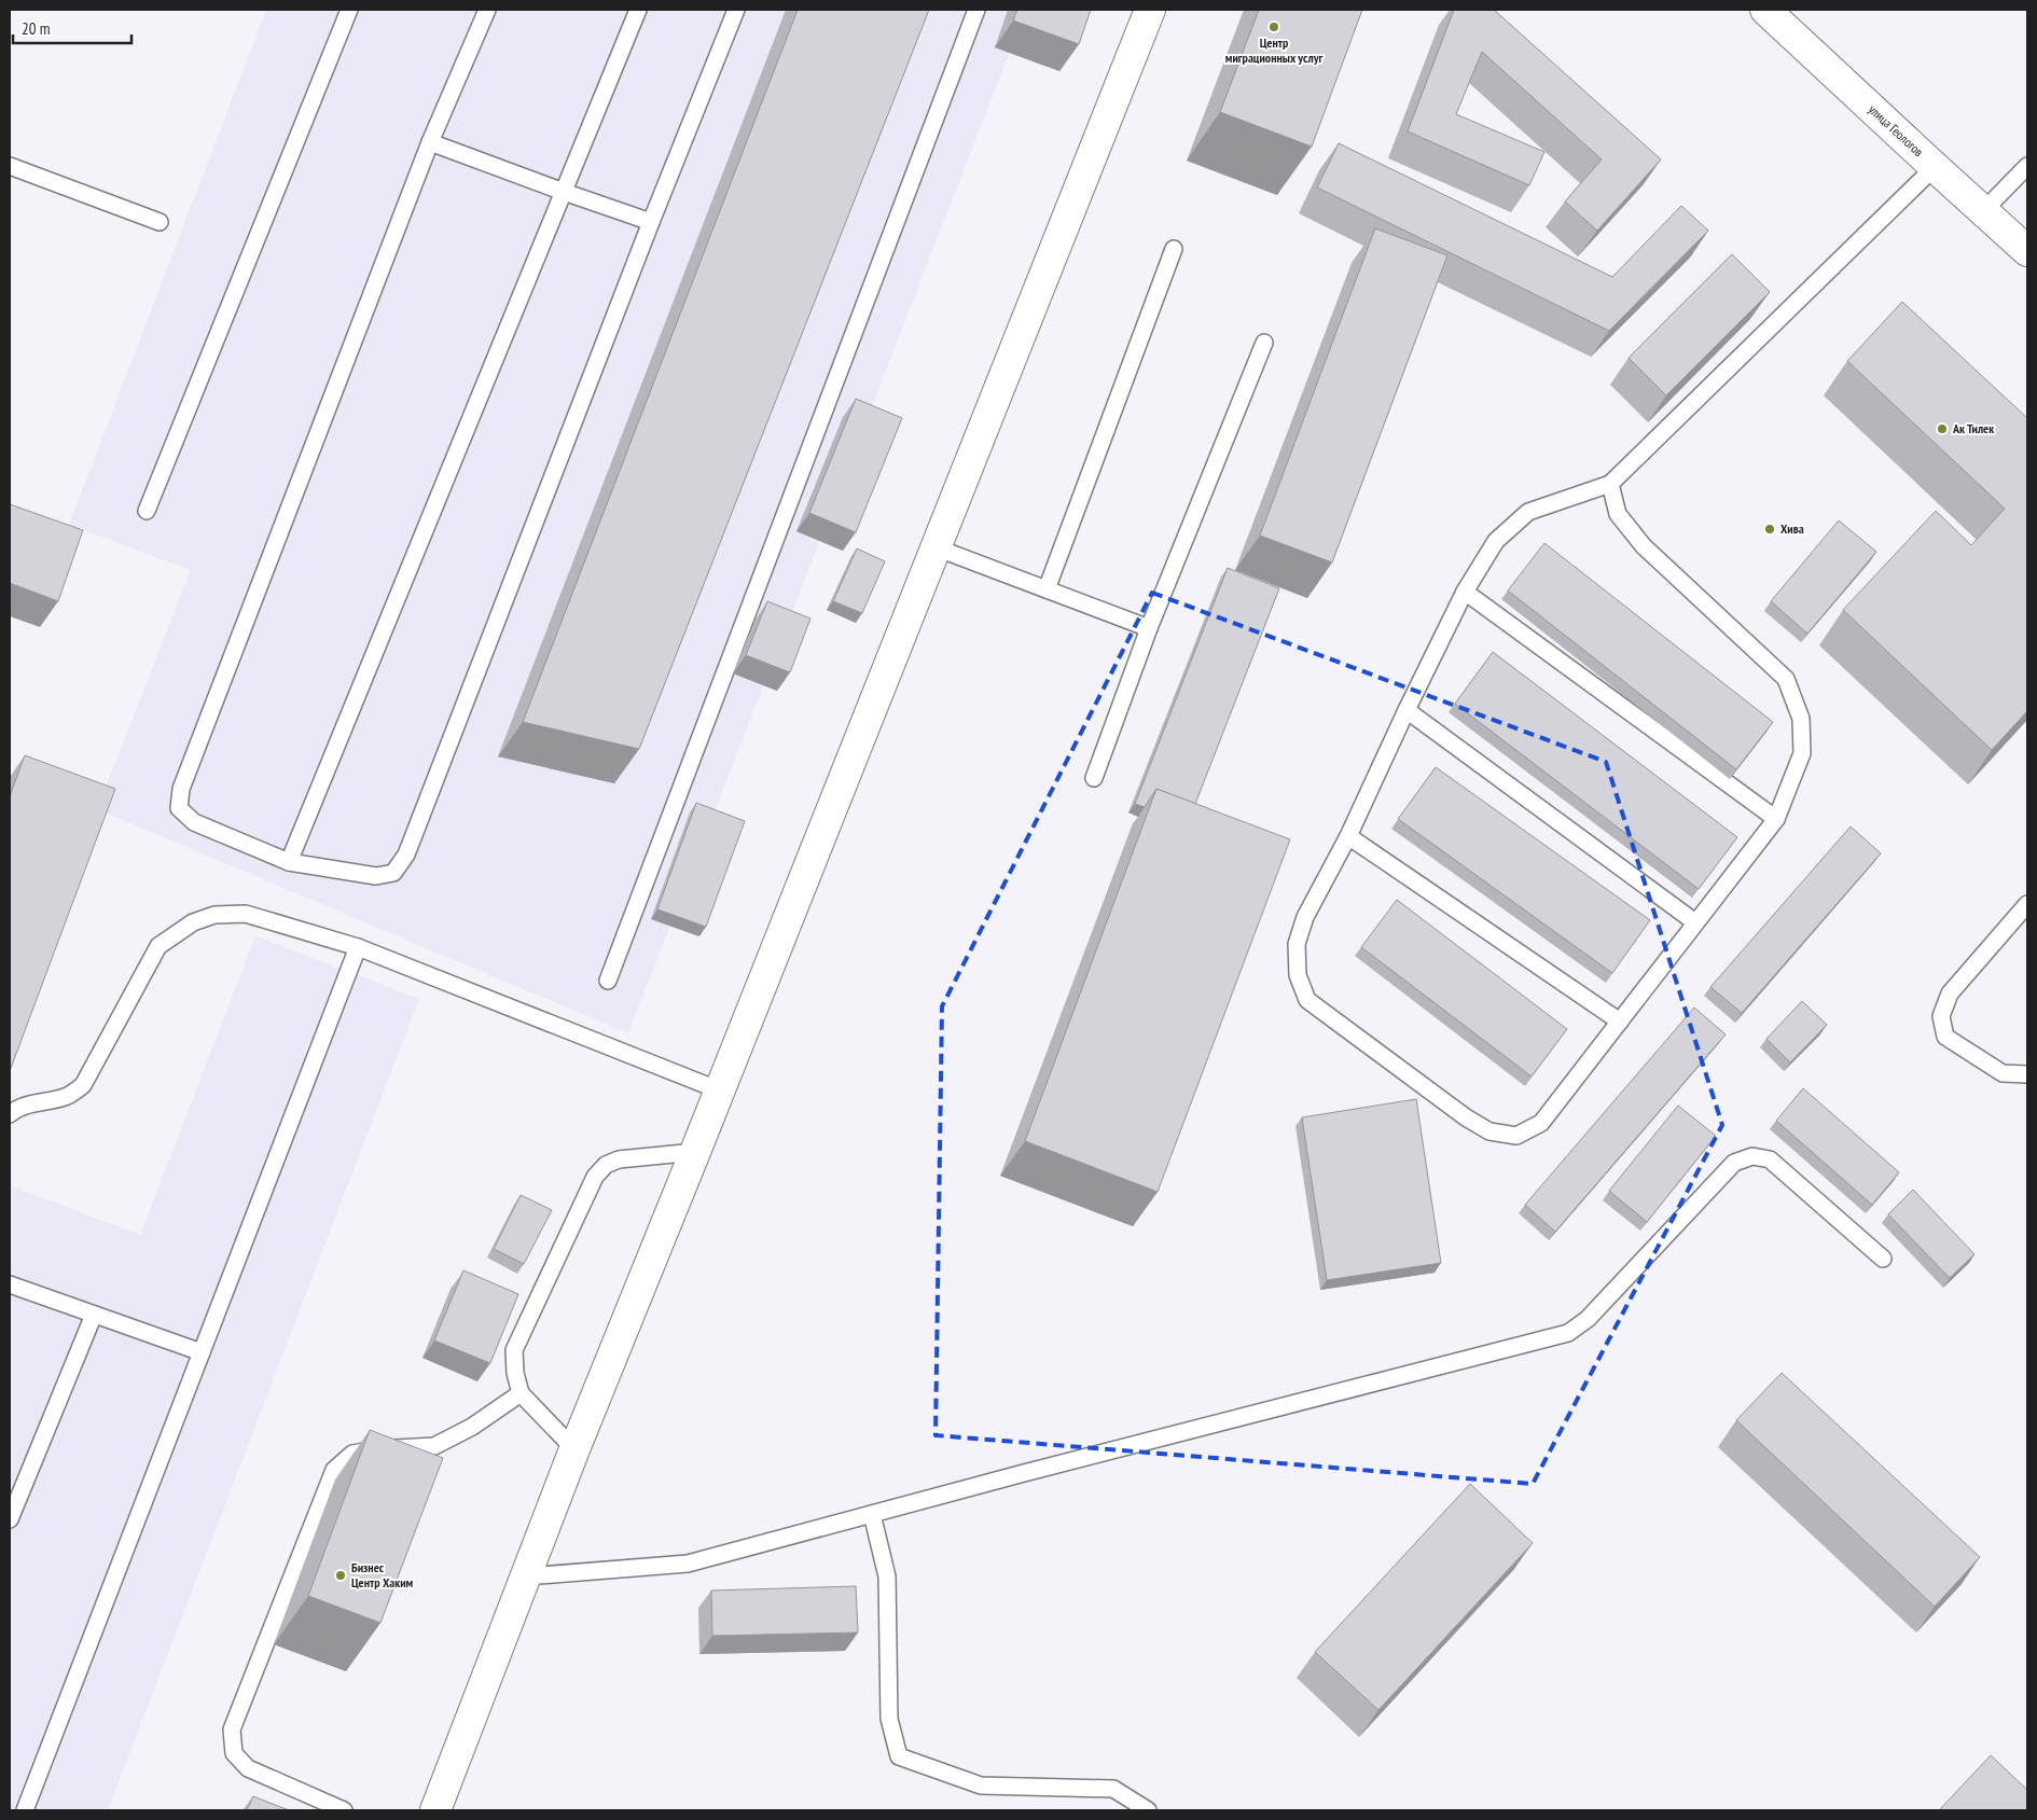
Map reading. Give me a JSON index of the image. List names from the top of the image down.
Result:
{
  "streets": {
    "main road": ["улица Геологов"]
  },
  "places": [
    "Центр миграционных услуг",
    "Ак Тилек",
    "Хива",
    "Бизнес Центр Хаким"
  ],
  "scale_bar": "20 m"
}
